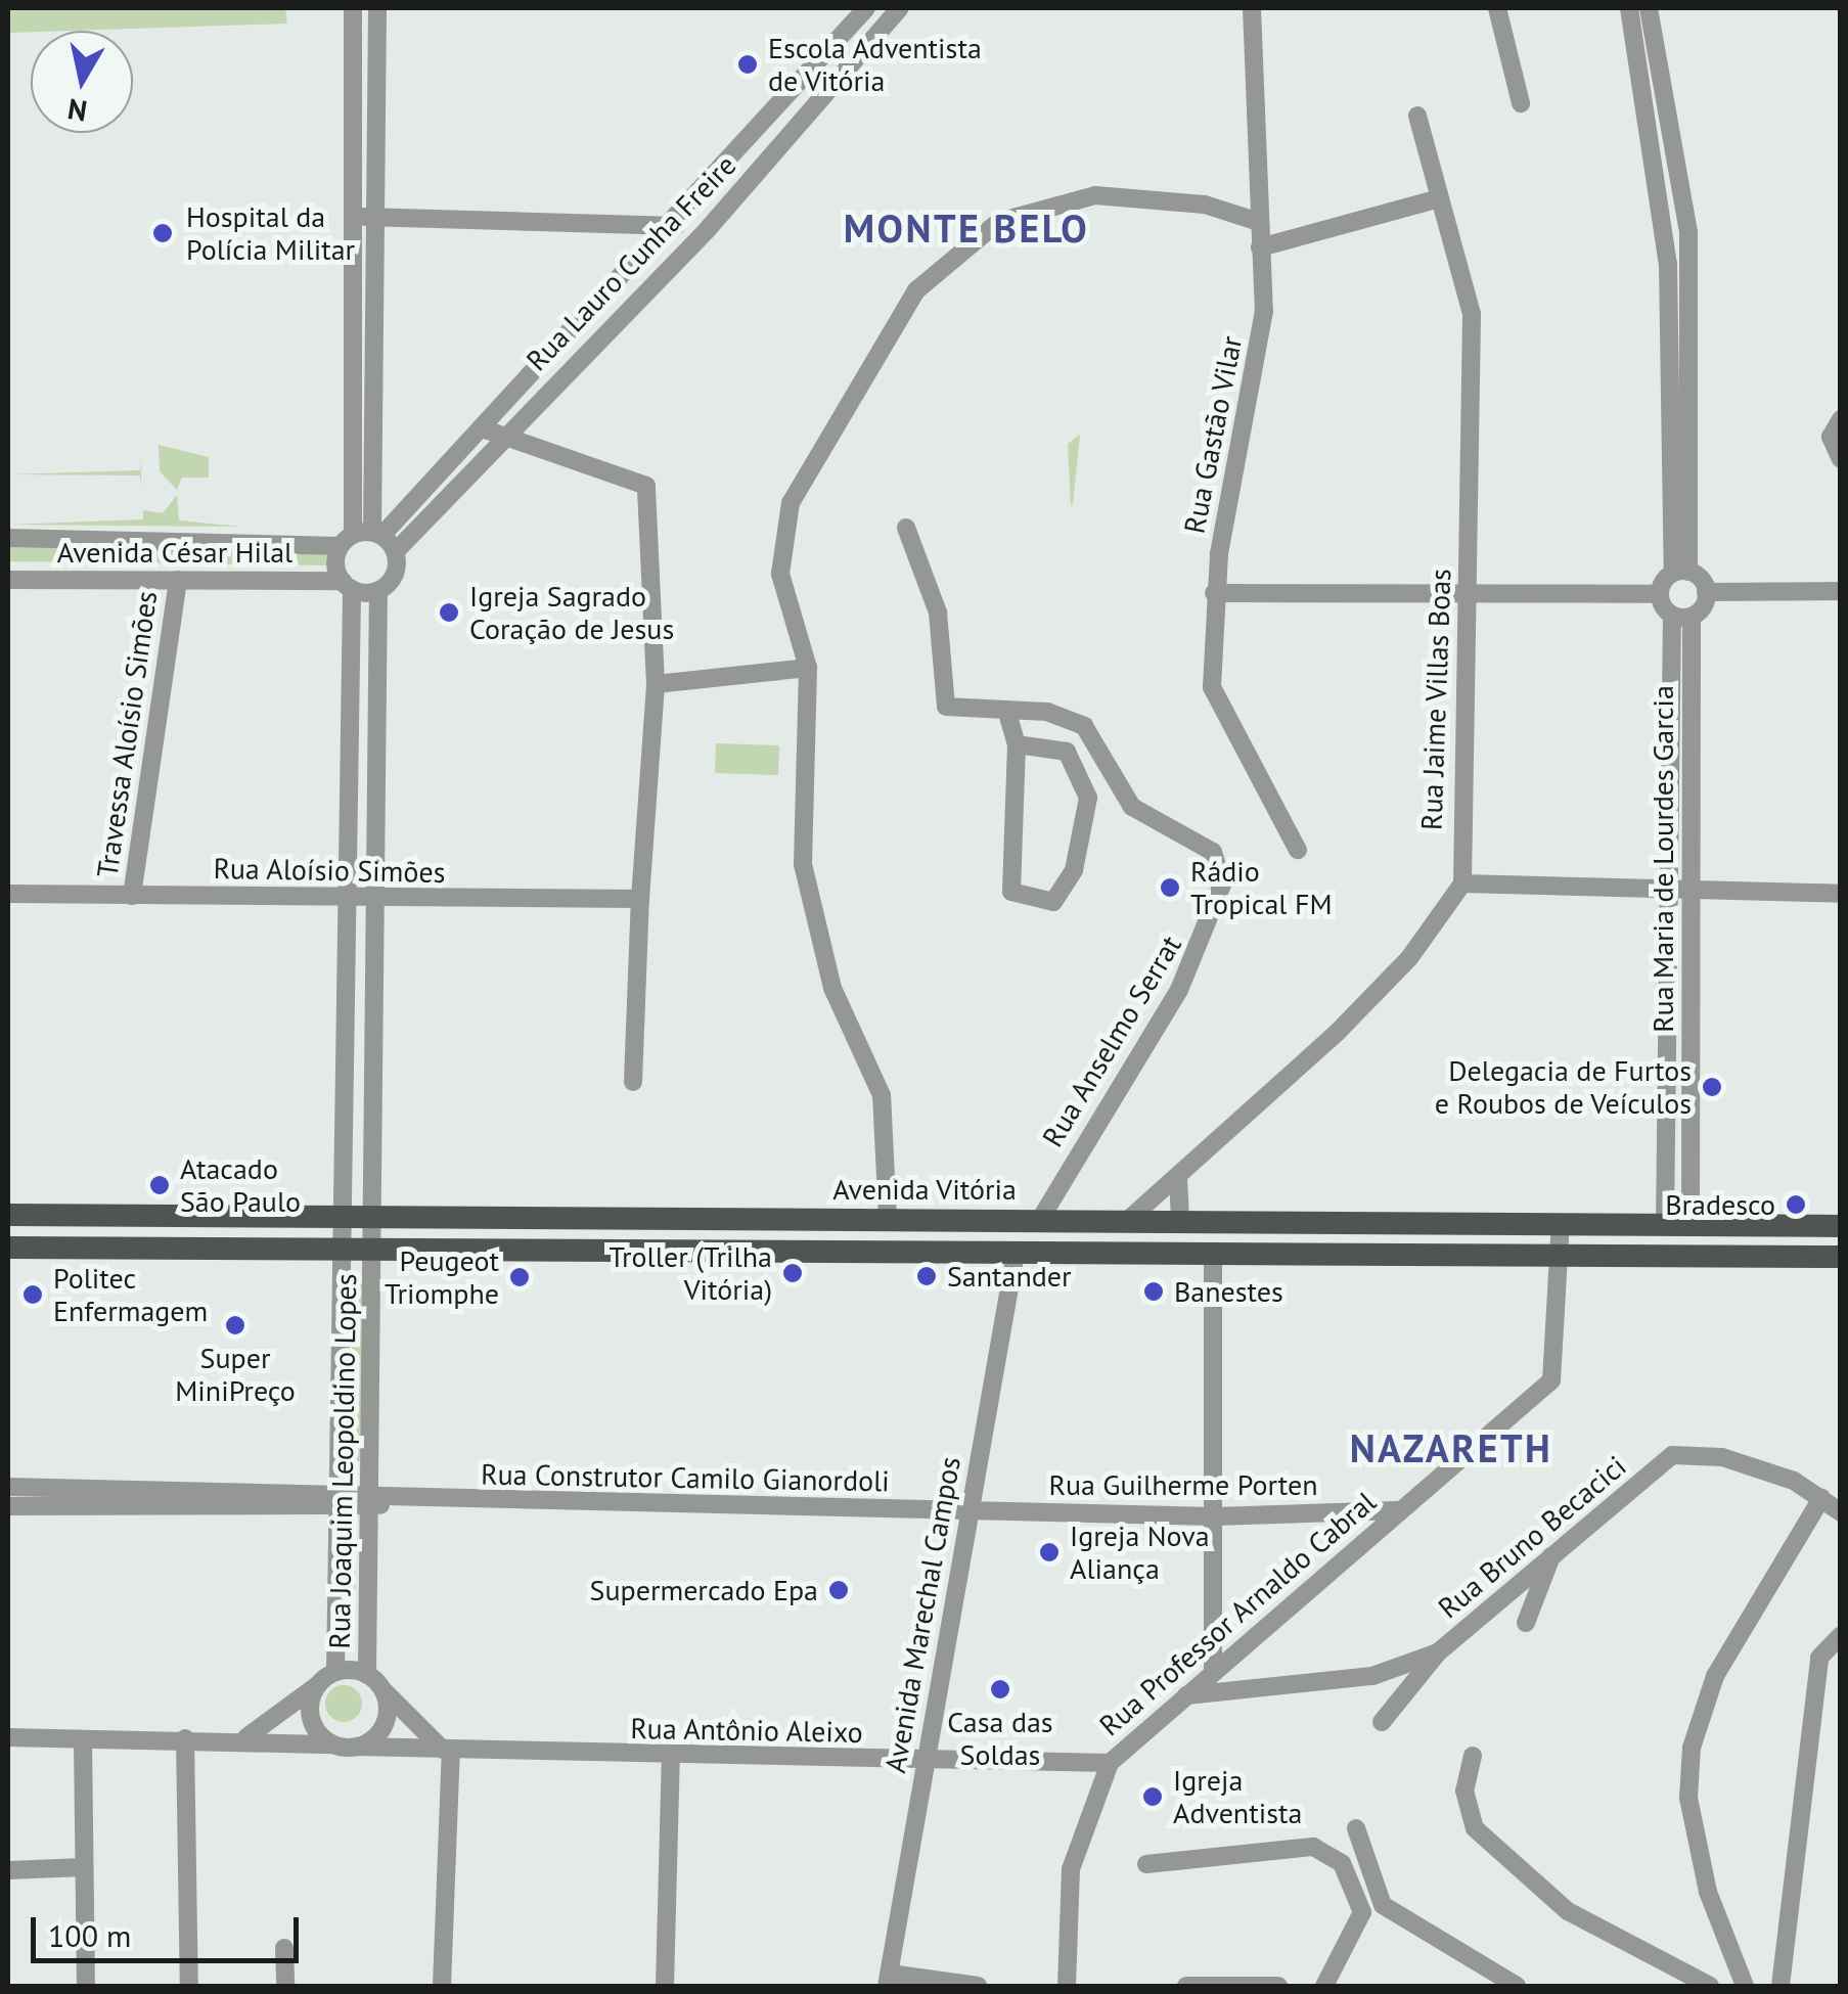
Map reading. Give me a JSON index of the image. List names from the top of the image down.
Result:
{
  "streets": {
    "main road": ["Avenida Vitória"],
    "street": [
      "Rua Lauro Cunha Freire",
      "Rua Gastão Vilar",
      "Avenida César Hilal",
      "Rua Jaime Villas Boas",
      "Travessa Aloísio Simões",
      "Rua Maria de Lourdes Garcia",
      "Rua Aloísio Simões",
      "Rua Anselmo Serrat",
      "Rua Joaquim Leopoldino Lopes",
      "Rua Construtor Camilo Gianordoli",
      "Rua Guilherme Porten",
      "Rua Bruno Becacici",
      "Rua Professor Arnaldo Cabral",
      "Avenida Marechal Campos",
      "Rua Antônio Aleixo"
    ]
  },
  "crossings": [
    ["Rua Lauro Cunha Freire", "Avenida César Hilal"],
    ["Rua Lauro Cunha Freire", "Rua Joaquim Leopoldino Lopes"],
    ["Avenida César Hilal", "Travessa Aloísio Simões"],
    ["Avenida César Hilal", "Rua Joaquim Leopoldino Lopes"],
    ["Travessa Aloísio Simões", "Rua Aloísio Simões"],
    ["Rua Maria de Lourdes Garcia", "Avenida Vitória"],
    ["Rua Aloísio Simões", "Rua Joaquim Leopoldino Lopes"],
    ["Rua Anselmo Serrat", "Avenida Vitória"],
    ["Avenida Vitória", "Rua Joaquim Leopoldino Lopes"],
    ["Avenida Vitória", "Rua Professor Arnaldo Cabral"],
    ["Rua Joaquim Leopoldino Lopes", "Rua Construtor Camilo Gianordoli"],
    ["Rua Joaquim Leopoldino Lopes", "Rua Antônio Aleixo"],
    ["Rua Construtor Camilo Gianordoli", "Rua Guilherme Porten"],
    ["Rua Construtor Camilo Gianordoli", "Avenida Marechal Campos"],
    ["Rua Guilherme Porten", "Rua Professor Arnaldo Cabral"],
    ["Rua Guilherme Porten", "Avenida Marechal Campos"],
    ["Rua Bruno Becacici", "Rua Professor Arnaldo Cabral"],
    ["Rua Professor Arnaldo Cabral", "Rua Antônio Aleixo"],
    ["Avenida Marechal Campos", "Rua Antônio Aleixo"]
  ],
  "districts": ["MONTE BELO", "NAZARETH"],
  "places": [
    "Escola Adventista de Vitória",
    "Hospital da Polícia Militar",
    "Igreja Sagrado Coração de Jesus",
    "Rádio Tropical FM",
    "Delegacia de Furtos e Roubos de Veículos",
    "Atacado São Paulo",
    "Bradesco",
    "Troller (Trilha Vitória)",
    "Santander",
    "Peugeot Triomphe",
    "Banestes",
    "Politec Enfermagem",
    "Super MiniPreço",
    "Igreja Nova Aliança",
    "Supermercado Epa",
    "Casa das Soldas",
    "Igreja Adventista"
  ],
  "scale_bar": "100 m",
  "north": "bottom"
}
